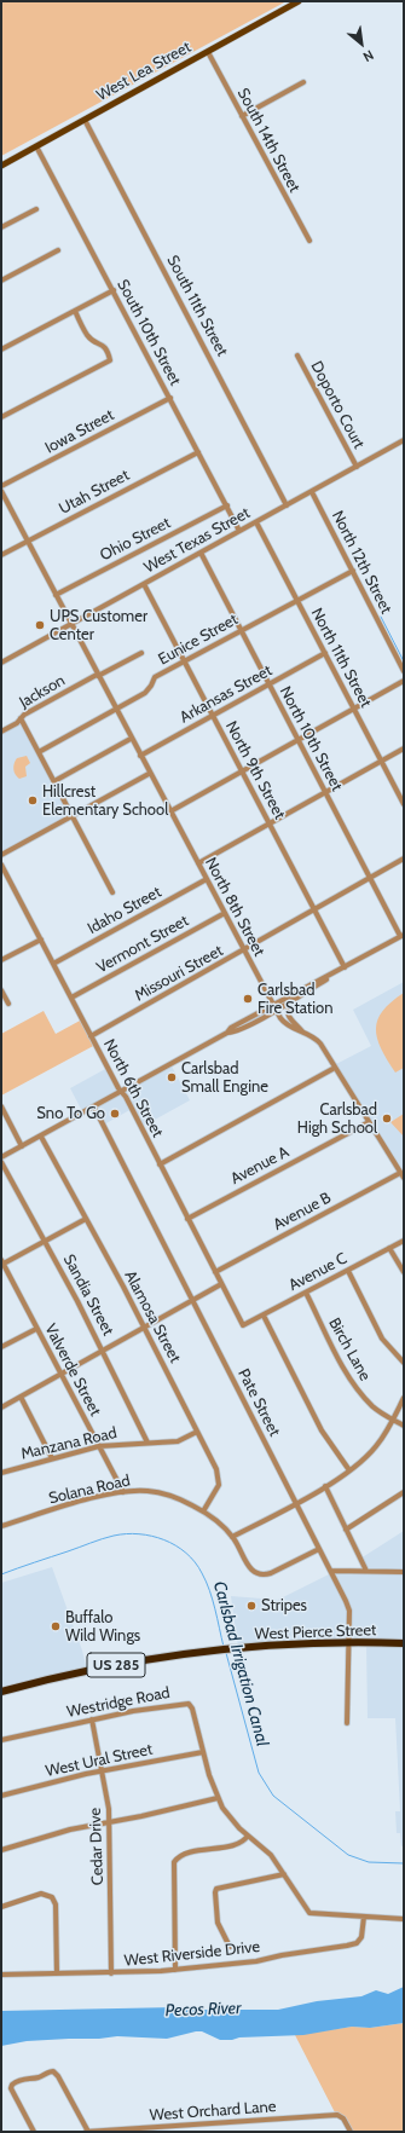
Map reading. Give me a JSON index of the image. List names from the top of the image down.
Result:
{
  "streets": {
    "highway": ["West Pierce Street", "US 285"],
    "main road": ["West Lea Street"],
    "street": [
      "South 14th Street",
      "South 11th Street",
      "South 10th Street",
      "Doporto Court",
      "Iowa Street",
      "Utah Street",
      "Ohio Street",
      "West Texas Street",
      "North 12th Street",
      "Eunice Street",
      "North 11th Street",
      "Jackson",
      "Arkansas Street",
      "North 10th Street",
      "North 9th Street",
      "North 8th Street",
      "Idaho Street",
      "Vermont Street",
      "Missouri Street",
      "North 6th Street",
      "Avenue A",
      "Avenue B",
      "Avenue C",
      "Sandia Street",
      "Alamosa Street",
      "Birch Lane",
      "Valverde Street",
      "Pate Street",
      "Manzana Road",
      "Solana Road",
      "Westridge Road",
      "West Ural Street",
      "Cedar Drive",
      "West Riverside Drive",
      "West Orchard Lane"
    ]
  },
  "crossings": [
    ["West Lea Street", "South 14th Street"],
    ["West Lea Street", "South 11th Street"],
    ["West Lea Street", "South 10th Street"],
    ["South 11th Street", "West Texas Street"],
    ["South 10th Street", "Iowa Street"],
    ["South 10th Street", "Utah Street"],
    ["South 10th Street", "Ohio Street"],
    ["South 10th Street", "West Texas Street"],
    ["Doporto Court", "West Texas Street"],
    ["Utah Street", "North 8th Street"],
    ["Ohio Street", "North 8th Street"],
    ["West Texas Street", "North 12th Street"],
    ["West Texas Street", "North 11th Street"],
    ["West Texas Street", "North 10th Street"],
    ["West Texas Street", "North 9th Street"],
    ["West Texas Street", "North 8th Street"],
    ["North 12th Street", "Eunice Street"],
    ["Eunice Street", "North 11th Street"],
    ["Eunice Street", "North 10th Street"],
    ["Eunice Street", "North 9th Street"],
    ["Eunice Street", "North 8th Street"],
    ["North 11th Street", "Arkansas Street"],
    ["Jackson", "North 8th Street"],
    ["Arkansas Street", "North 10th Street"],
    ["Arkansas Street", "North 9th Street"],
    ["Arkansas Street", "North 8th Street"],
    ["North 10th Street", "Missouri Street"],
    ["North 9th Street", "Missouri Street"],
    ["North 8th Street", "Idaho Street"],
    ["North 8th Street", "Vermont Street"],
    ["North 8th Street", "Missouri Street"],
    ["North 8th Street", "Avenue A"],
    ["North 8th Street", "Avenue B"],
    ["Idaho Street", "North 6th Street"],
    ["Vermont Street", "North 6th Street"],
    ["Missouri Street", "North 6th Street"],
    ["North 6th Street", "Avenue A"],
    ["North 6th Street", "Avenue B"],
    ["North 6th Street", "Avenue C"],
    ["Avenue C", "Birch Lane"],
    ["Sandia Street", "Manzana Road"],
    ["Alamosa Street", "Manzana Road"],
    ["Alamosa Street", "Solana Road"],
    ["Valverde Street", "Manzana Road"],
    ["Valverde Street", "Solana Road"],
    ["Pate Street", "Solana Road"],
    ["Pate Street", "West Pierce Street"],
    ["Westridge Road", "West Ural Street"],
    ["Westridge Road", "Cedar Drive"],
    ["Westridge Road", "West Riverside Drive"],
    ["West Ural Street", "Cedar Drive"],
    ["Cedar Drive", "West Riverside Drive"]
  ],
  "water": ["Carlsbad Irrigation Canal", "Pecos River"],
  "places": [
    "UPS Customer Center",
    "Hillcrest Elementary School",
    "Carlsbad Fire Station",
    "Carlsbad Small Engine",
    "Sno To Go",
    "Carlsbad High School",
    "Stripes",
    "Buffalo Wild Wings"
  ],
  "north": "bottom right"
}
